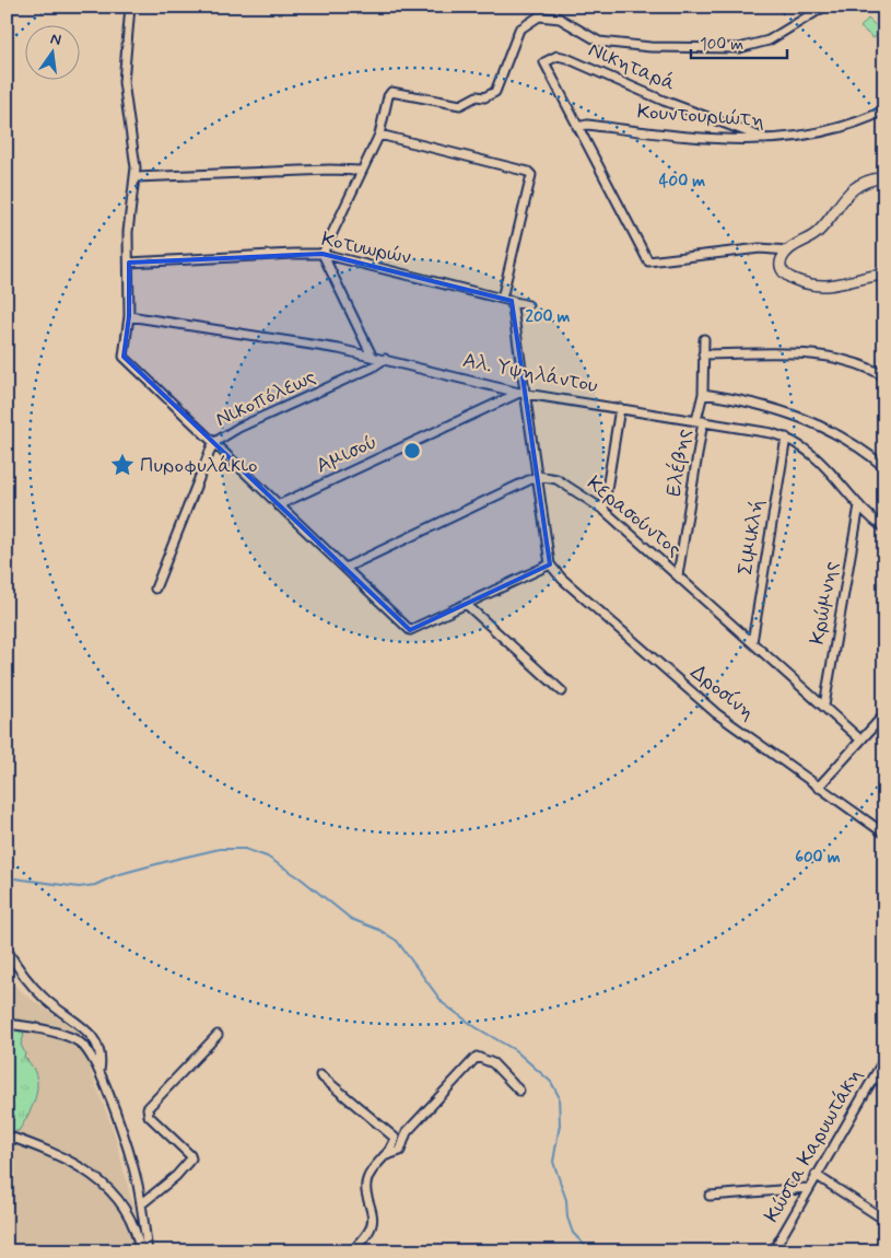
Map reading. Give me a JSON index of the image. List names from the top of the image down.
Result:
{
  "streets": {
    "street": [
      "Νικηταρά",
      "Κουντουριώτη",
      "Κοτυωρών",
      "Αλ. Υψηλάντου",
      "Νικοπόλεως",
      "Αμισού",
      "Ελέβης",
      "Κερασούντος",
      "Σιμικλή",
      "Κρώμνης",
      "Δροσίνη",
      "Κώστα Καρυωτάκη"
    ]
  },
  "crossings": [
    ["Νικηταρά", "Κουντουριώτη"],
    ["Αλ. Υψηλάντου", "Νικοπόλεως"],
    ["Αλ. Υψηλάντου", "Αμισού"],
    ["Αλ. Υψηλάντου", "Ελέβης"],
    ["Αλ. Υψηλάντου", "Σιμικλή"],
    ["Αλ. Υψηλάντου", "Κρώμνης"],
    ["Ελέβης", "Κερασούντος"],
    ["Κερασούντος", "Σιμικλή"],
    ["Κερασούντος", "Κρώμνης"]
  ],
  "places": {
    "place": ["Πυροφυλάκιο"]
  },
  "scale_bar": "100 m",
  "north": "top",
  "rings": ["400 m", "200 m", "600 m"]
}
